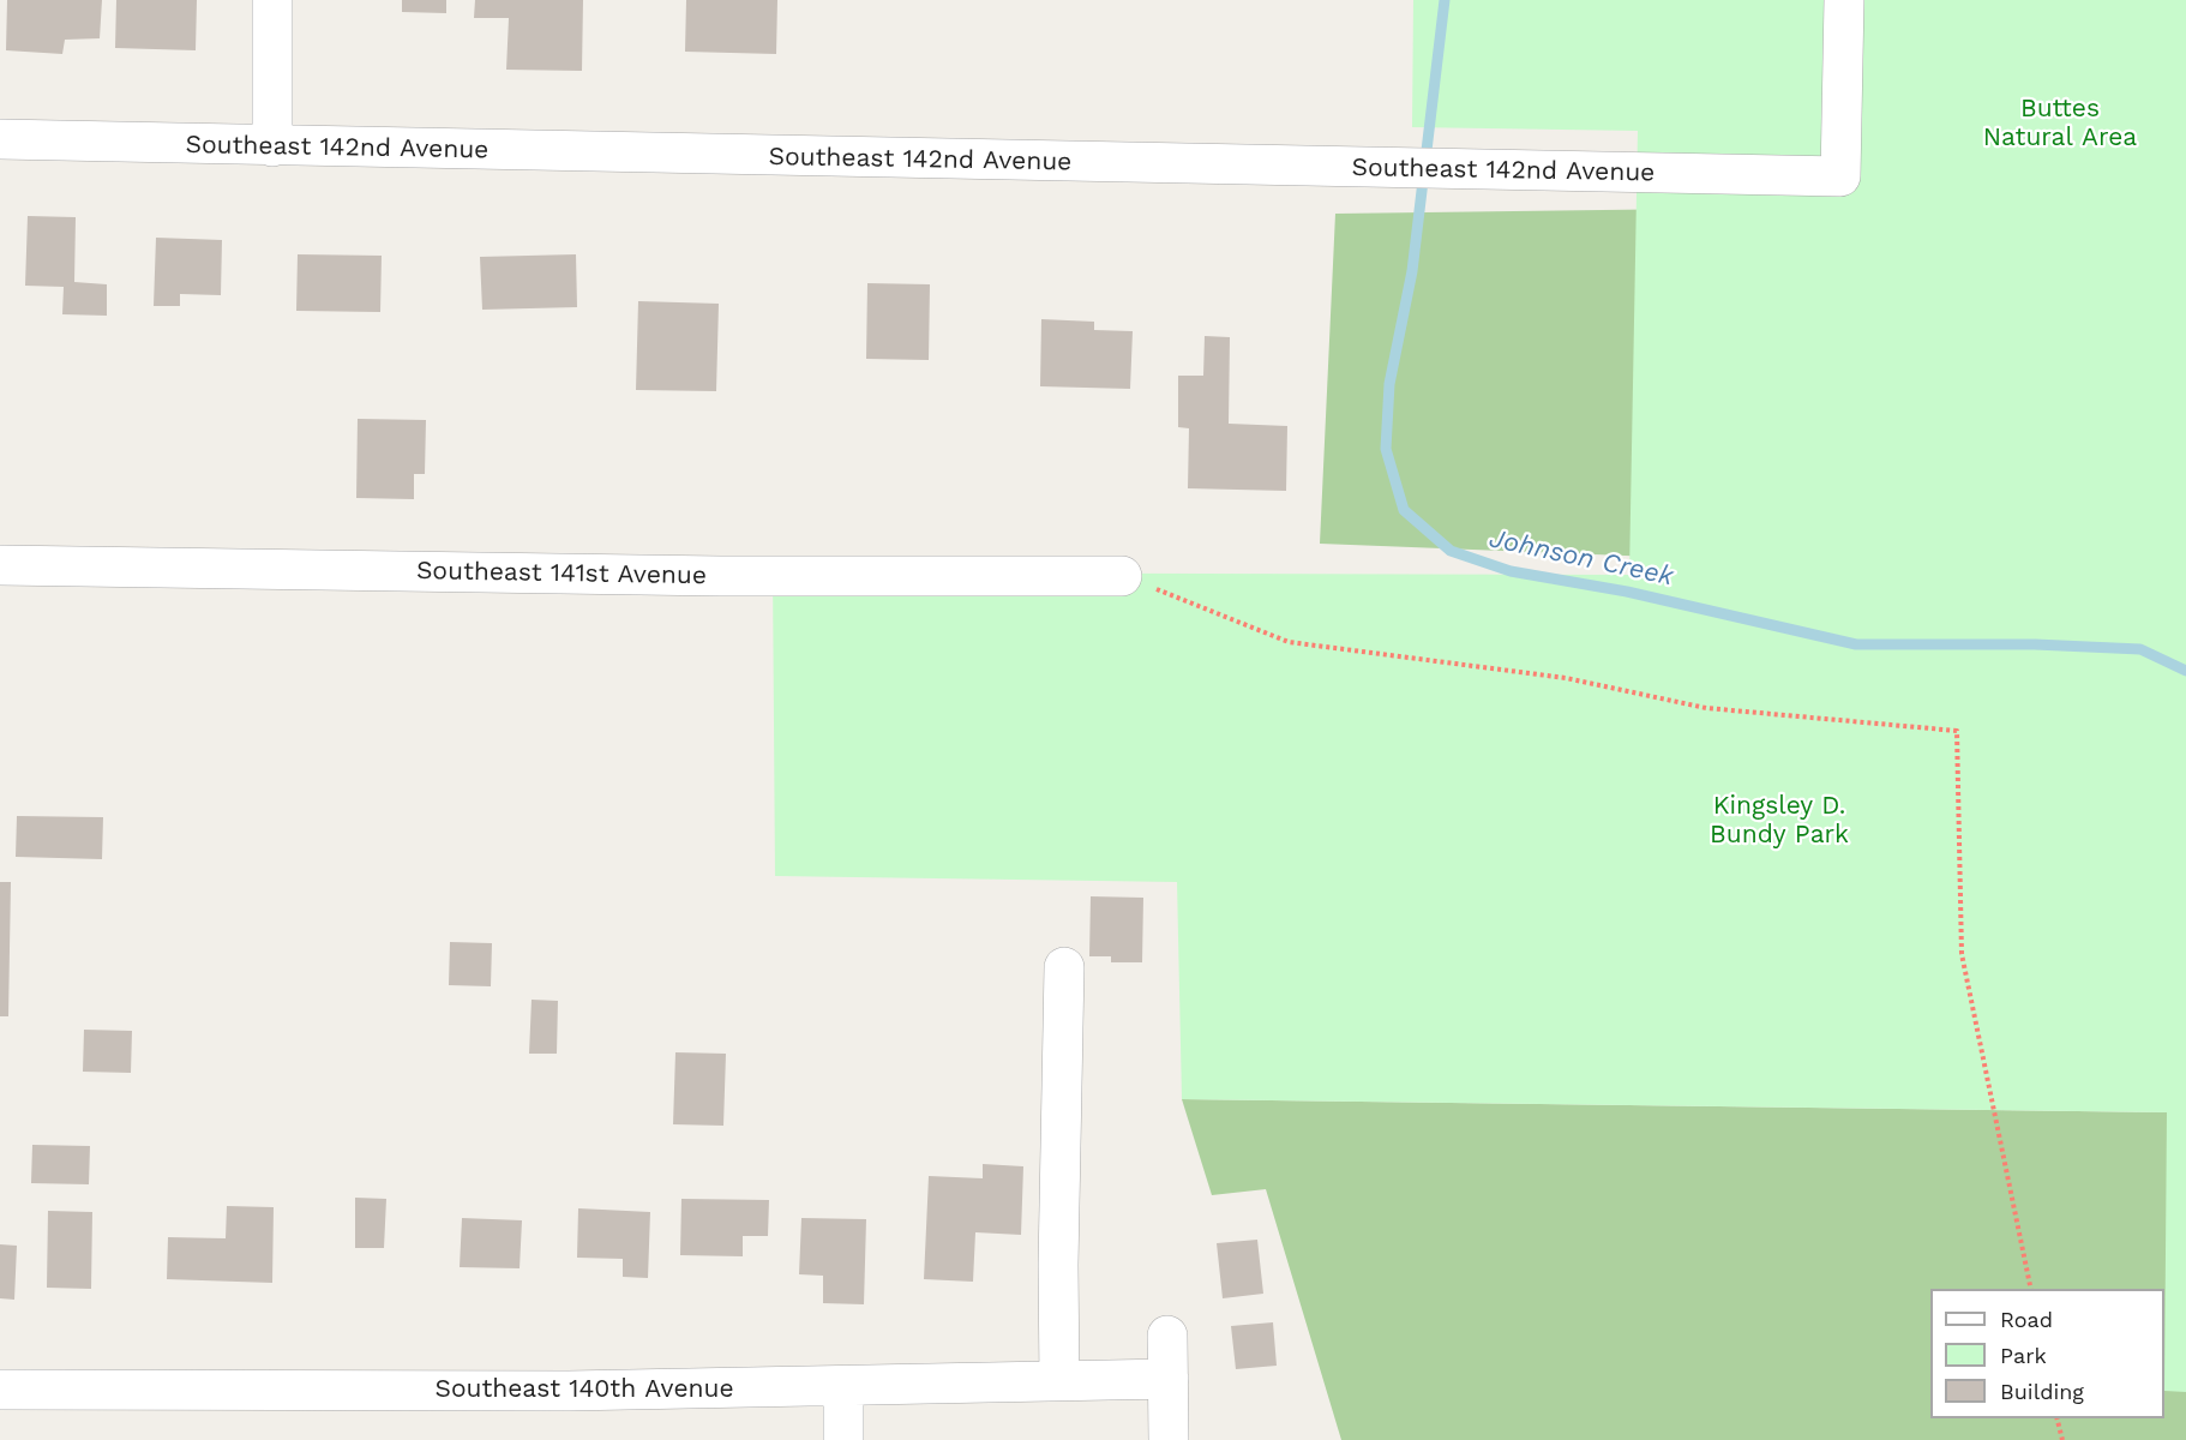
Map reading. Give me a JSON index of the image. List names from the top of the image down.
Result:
{
  "streets": {
    "street": ["Southeast 142nd Avenue", "Southeast 141st Avenue", "Southeast 140th Avenue"]
  },
  "water": ["Johnson Creek"],
  "parks": ["Buttes Natural Area", "Kingsley D. Bundy Park"],
  "legend": ["Road", "Park", "Building"]
}
